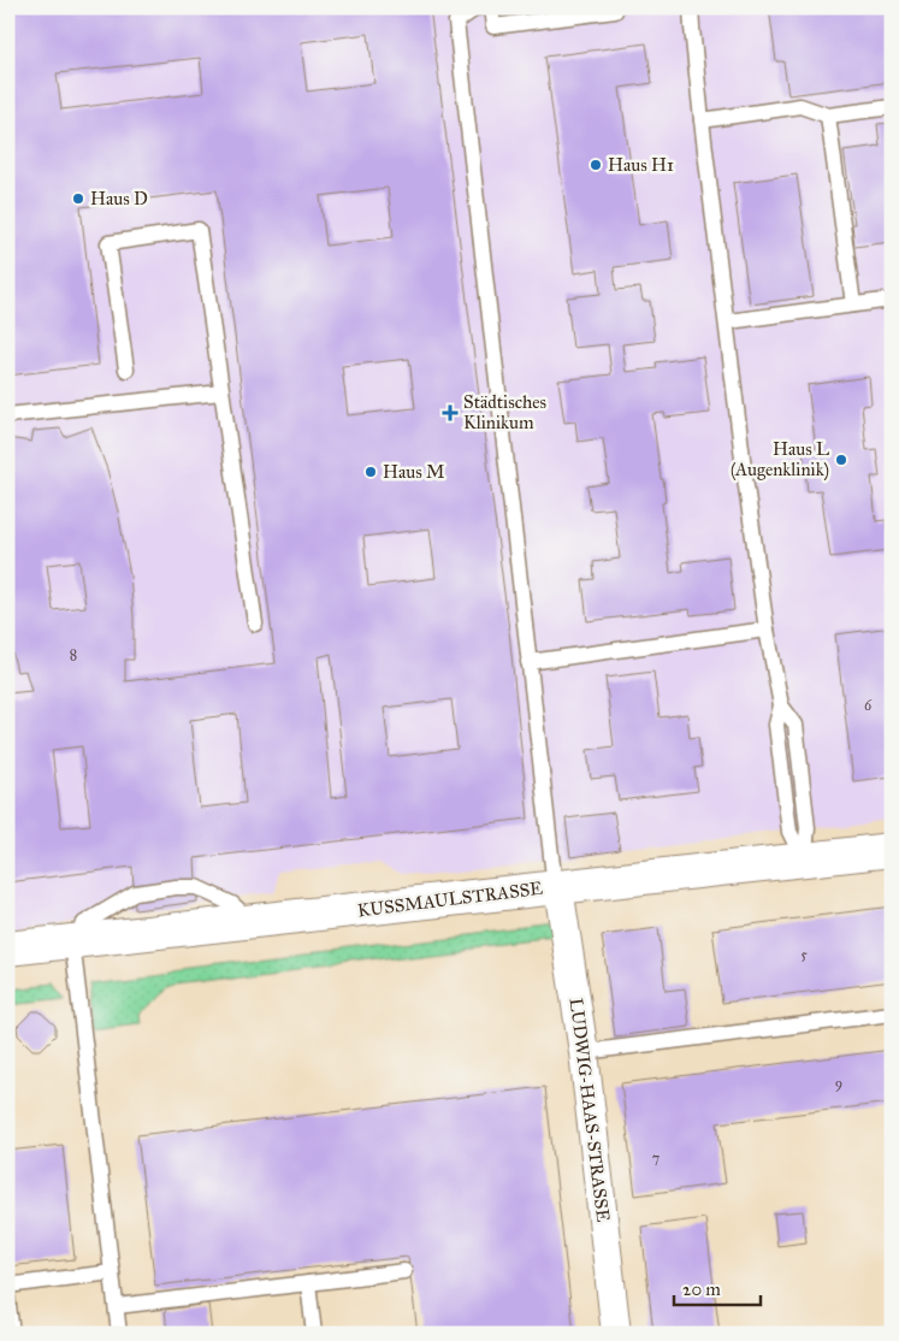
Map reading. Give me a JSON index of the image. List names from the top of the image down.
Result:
{
  "streets": {
    "street": ["KUSSMAULSTRASSE", "LUDWIG-HAAS-STRASSE"]
  },
  "crossings": [
    ["KUSSMAULSTRASSE", "LUDWIG-HAAS-STRASSE"]
  ],
  "places": {
    "other": [
      "Haus H1",
      "Haus D",
      "Haus L (Augenklinik)",
      "Haus M"
    ],
    "health": ["Städtisches Klinikum"]
  },
  "house_numbers": [
    "8",
    "6",
    "5",
    "9",
    "7"
  ],
  "scale_bar": "20 m"
}
